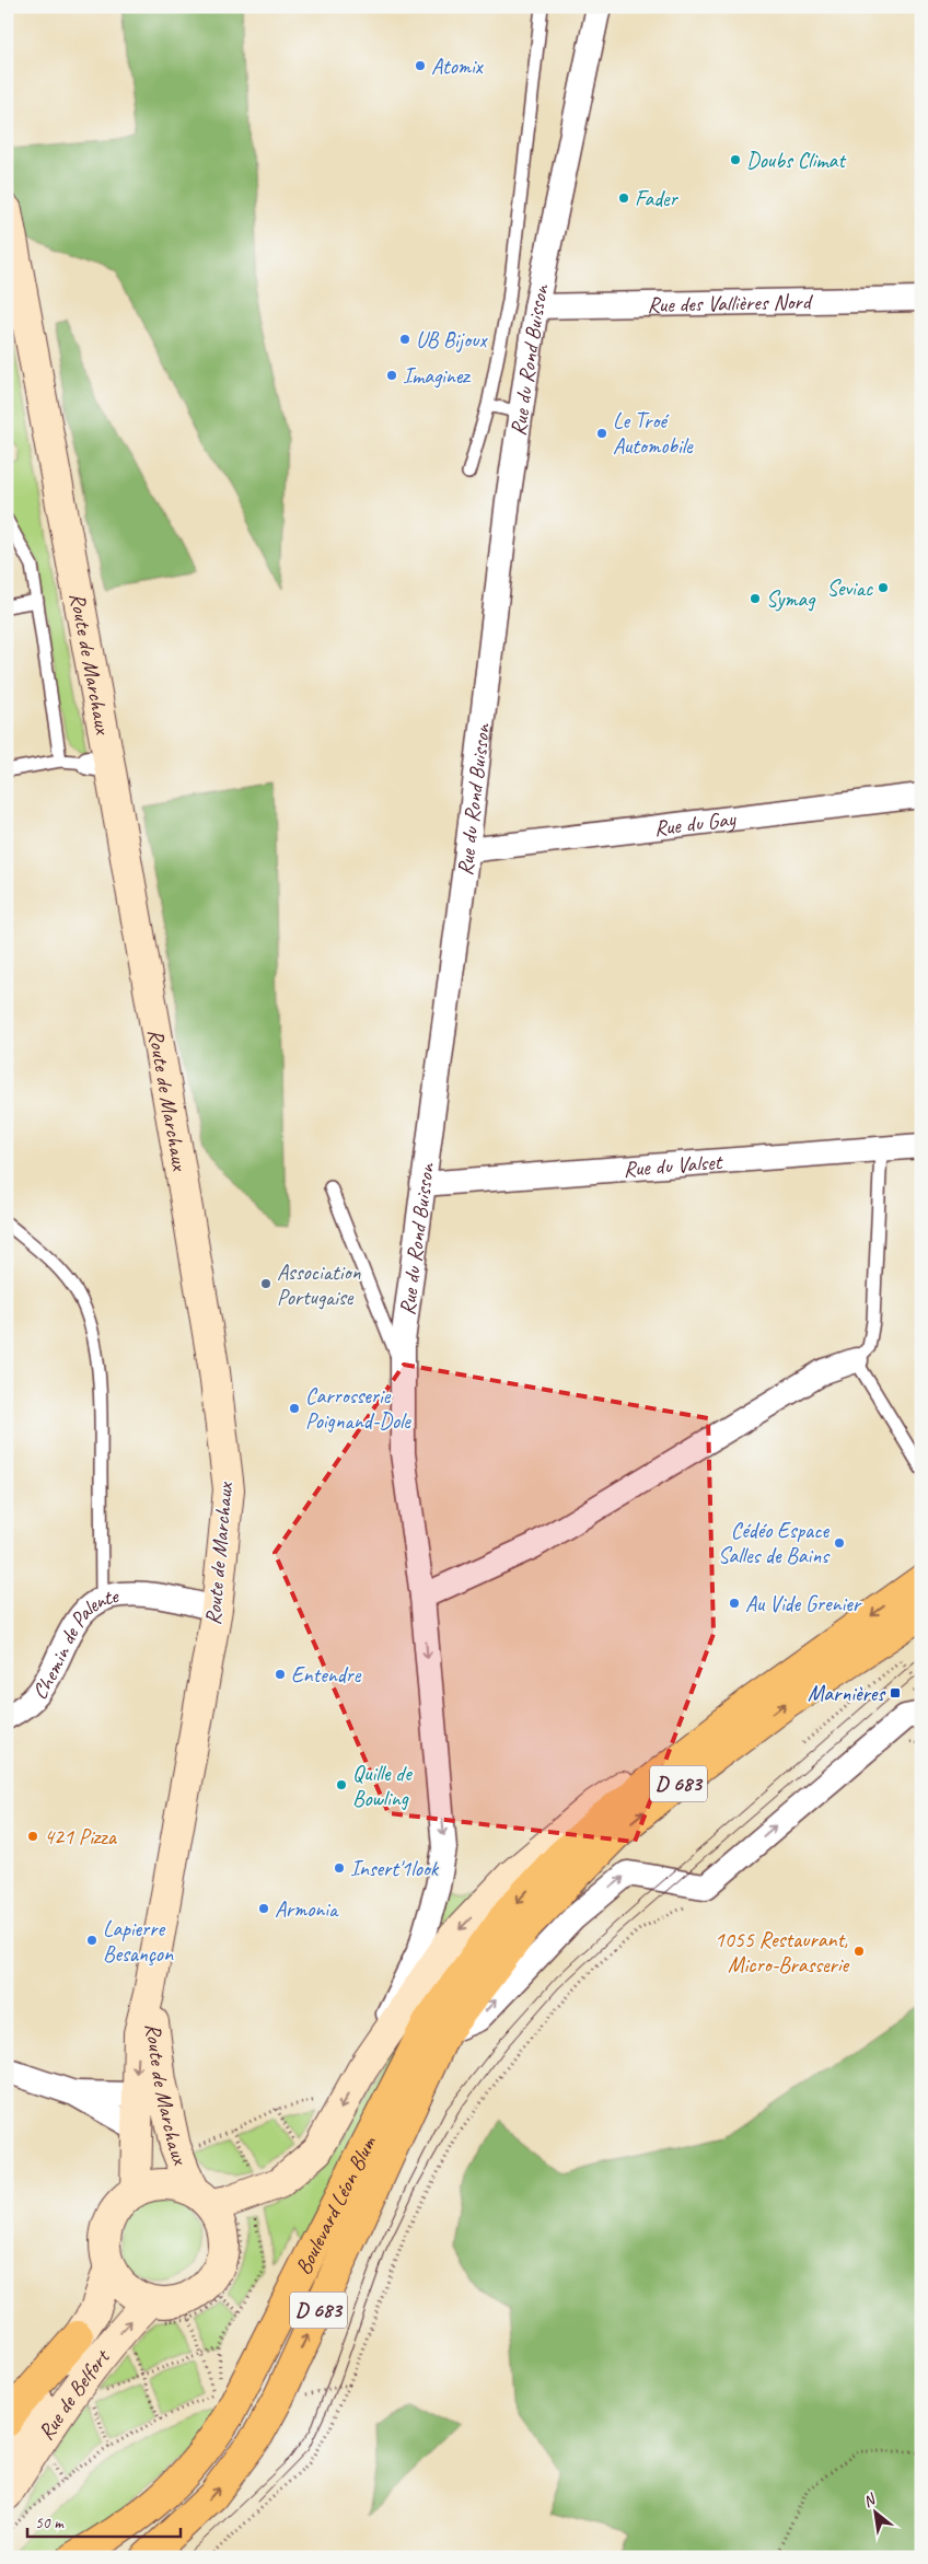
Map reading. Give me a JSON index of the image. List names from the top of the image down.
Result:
{
  "streets": {
    "main road": [
      "Route de Marchaux",
      "D 683",
      "Boulevard Léon Blum",
      "Rue de Belfort"
    ],
    "street": [
      "Rue des Vallières Nord",
      "Rue du Rond Buisson",
      "Rue du Gay",
      "Rue du Valset",
      "Chemin de Palente"
    ]
  },
  "crossings": [
    ["Rue des Vallières Nord", "Rue du Rond Buisson"],
    ["Rue du Rond Buisson", "Rue du Gay"],
    ["Rue du Rond Buisson", "Rue du Valset"],
    ["Rue du Rond Buisson", "D 683"],
    ["Route de Marchaux", "Chemin de Palente"],
    ["Route de Marchaux", "D 683"],
    ["Route de Marchaux", "Rue de Belfort"],
    ["D 683", "Boulevard Léon Blum"],
    ["D 683", "Rue de Belfort"]
  ],
  "places": {
    "other": [
      "Atomix",
      "Doubs Climat",
      "Fader",
      "UB Bijoux",
      "Imaginez",
      "Le Troé Automobile",
      "Seviac",
      "Symag",
      "Association Portugaise",
      "Carrosserie Poignand-Dole",
      "Cédéo Espace Salles de Bains",
      "Au Vide Grenier",
      "Entendre",
      "Quille de Bowling",
      "421 Pizza",
      "Insert'1look",
      "Armonia",
      "Lapierre Besançon",
      "1055 Restaurant, Micro-Brasserie"
    ],
    "transit": ["Marnières"]
  },
  "scale_bar": "50 m",
  "north": "top left"
}
